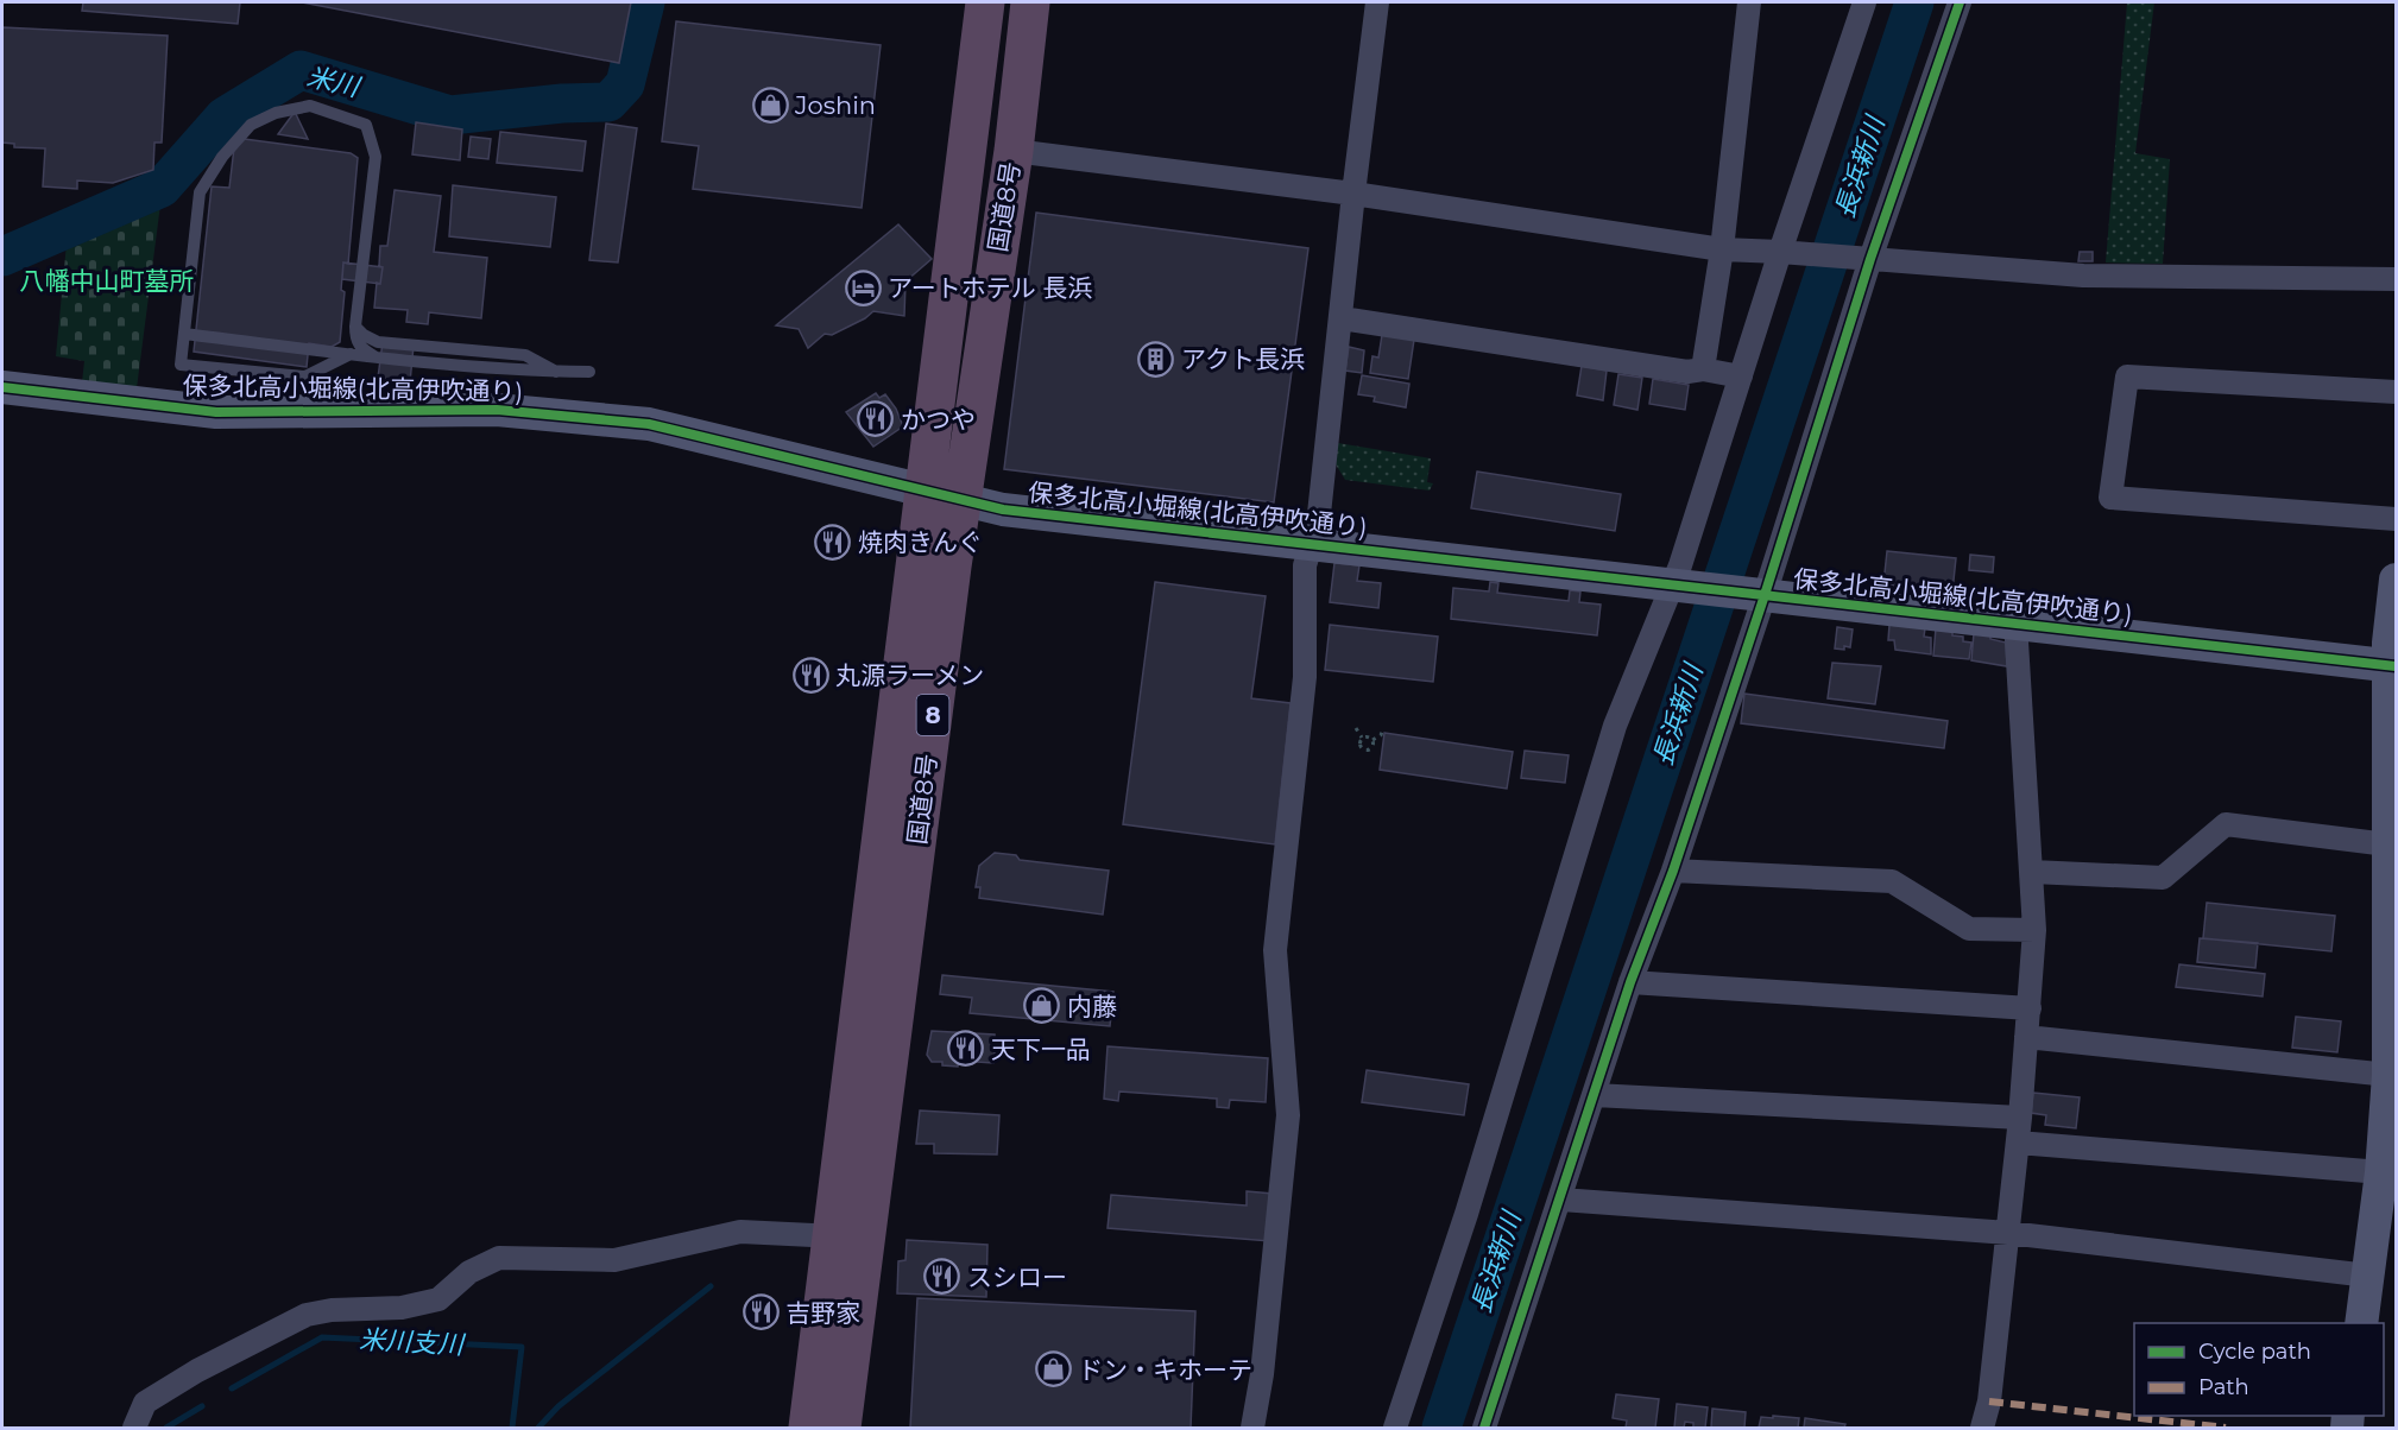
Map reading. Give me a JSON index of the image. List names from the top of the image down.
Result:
{
  "streets": {
    "highway": ["国道8号", "8"],
    "street": ["保多北高小堀線(北高伊吹通り)"]
  },
  "crossings": [
    ["国道8号", "保多北高小堀線(北高伊吹通り)"]
  ],
  "water": ["米川", "長浜新川", "米川支川"],
  "parks": ["八幡中山町墓所"],
  "places": {
    "shop": ["Joshin", "内藤", "ドン・キホーテ"],
    "hotel": ["アートホテル 長浜"],
    "building": ["アクト長浜"],
    "restaurant": [
      "かつや",
      "焼肉きんぐ",
      "丸源ラーメン",
      "天下一品",
      "スシロー",
      "吉野家"
    ]
  },
  "legend": ["Cycle path", "Path"]
}
